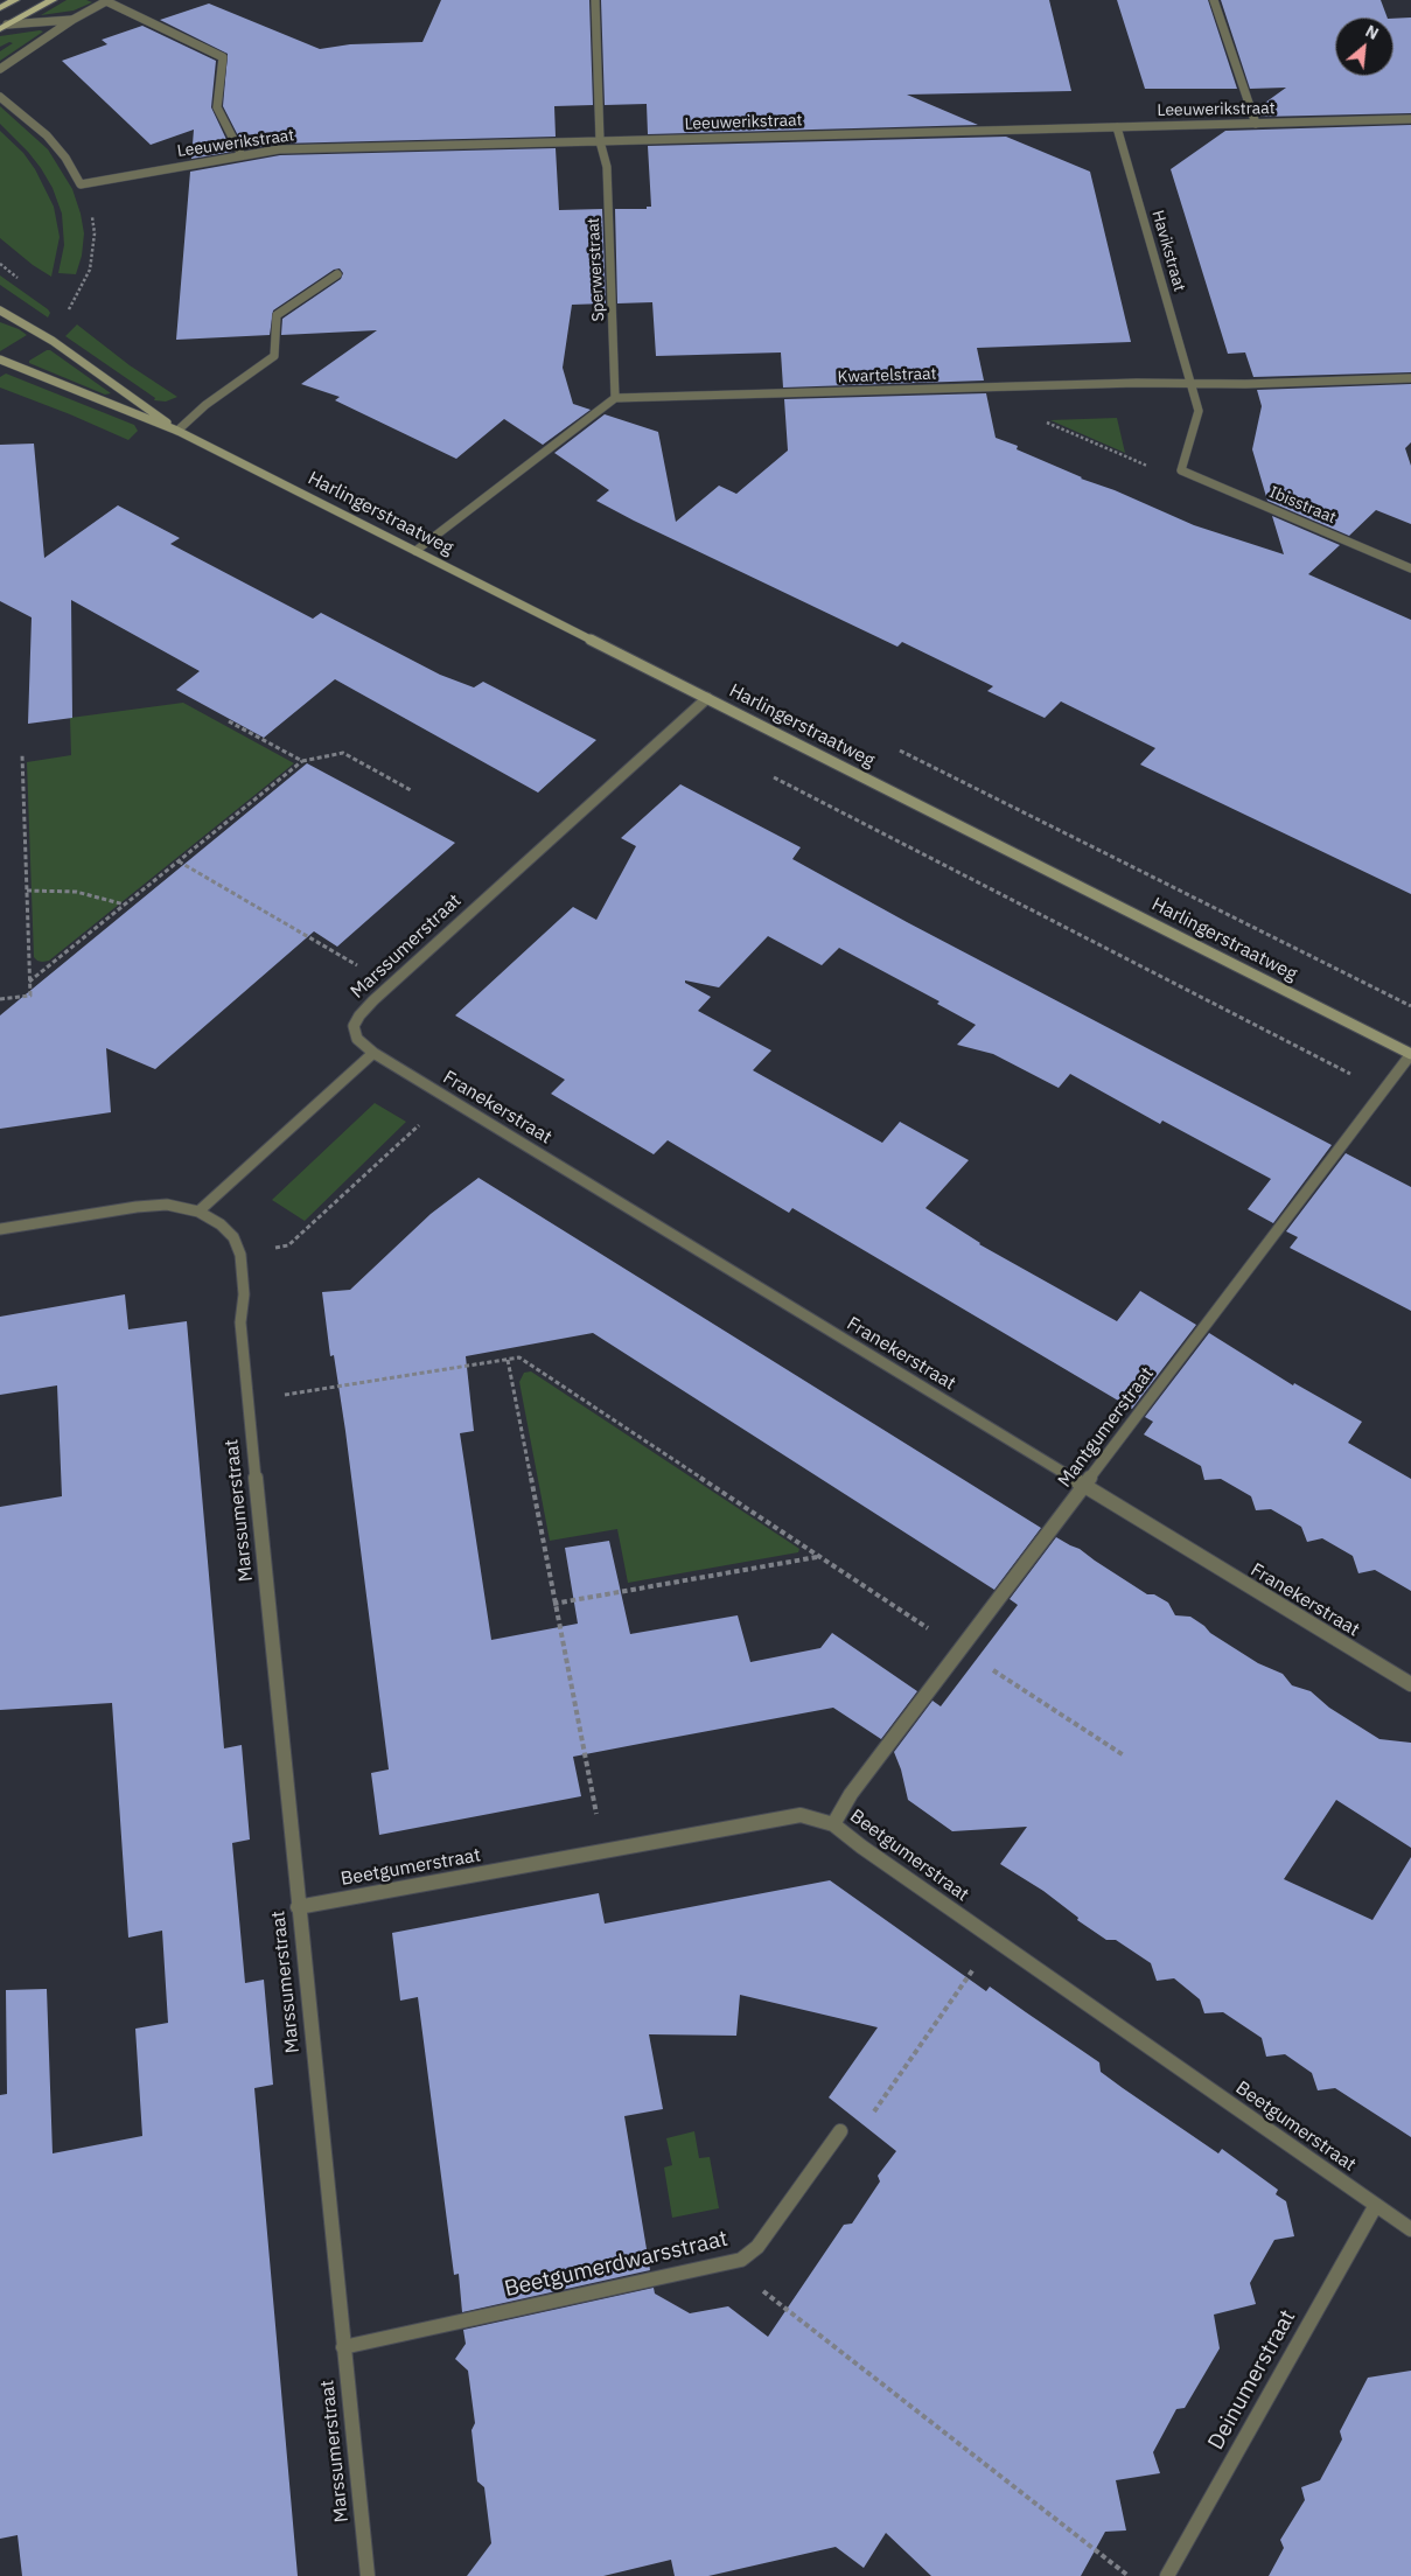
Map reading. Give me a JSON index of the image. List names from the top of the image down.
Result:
{
  "streets": {
    "main road": ["Harlingerstraatweg"],
    "street": [
      "Leeuwerikstraat",
      "Havikstraat",
      "Sperwerstraat",
      "Kwartelstraat",
      "Ibisstraat",
      "Marssumerstraat",
      "Franekerstraat",
      "Mantgumerstraat",
      "Beetgumerstraat",
      "Beetgumerdwarsstraat",
      "Deinumerstraat"
    ]
  },
  "crossings": [
    ["Leeuwerikstraat", "Havikstraat"],
    ["Leeuwerikstraat", "Sperwerstraat"],
    ["Havikstraat", "Kwartelstraat"],
    ["Sperwerstraat", "Kwartelstraat"],
    ["Harlingerstraatweg", "Marssumerstraat"],
    ["Harlingerstraatweg", "Mantgumerstraat"],
    ["Marssumerstraat", "Franekerstraat"],
    ["Marssumerstraat", "Beetgumerstraat"],
    ["Marssumerstraat", "Beetgumerdwarsstraat"],
    ["Franekerstraat", "Mantgumerstraat"],
    ["Mantgumerstraat", "Beetgumerstraat"],
    ["Beetgumerstraat", "Deinumerstraat"]
  ],
  "north": "top right"
}
